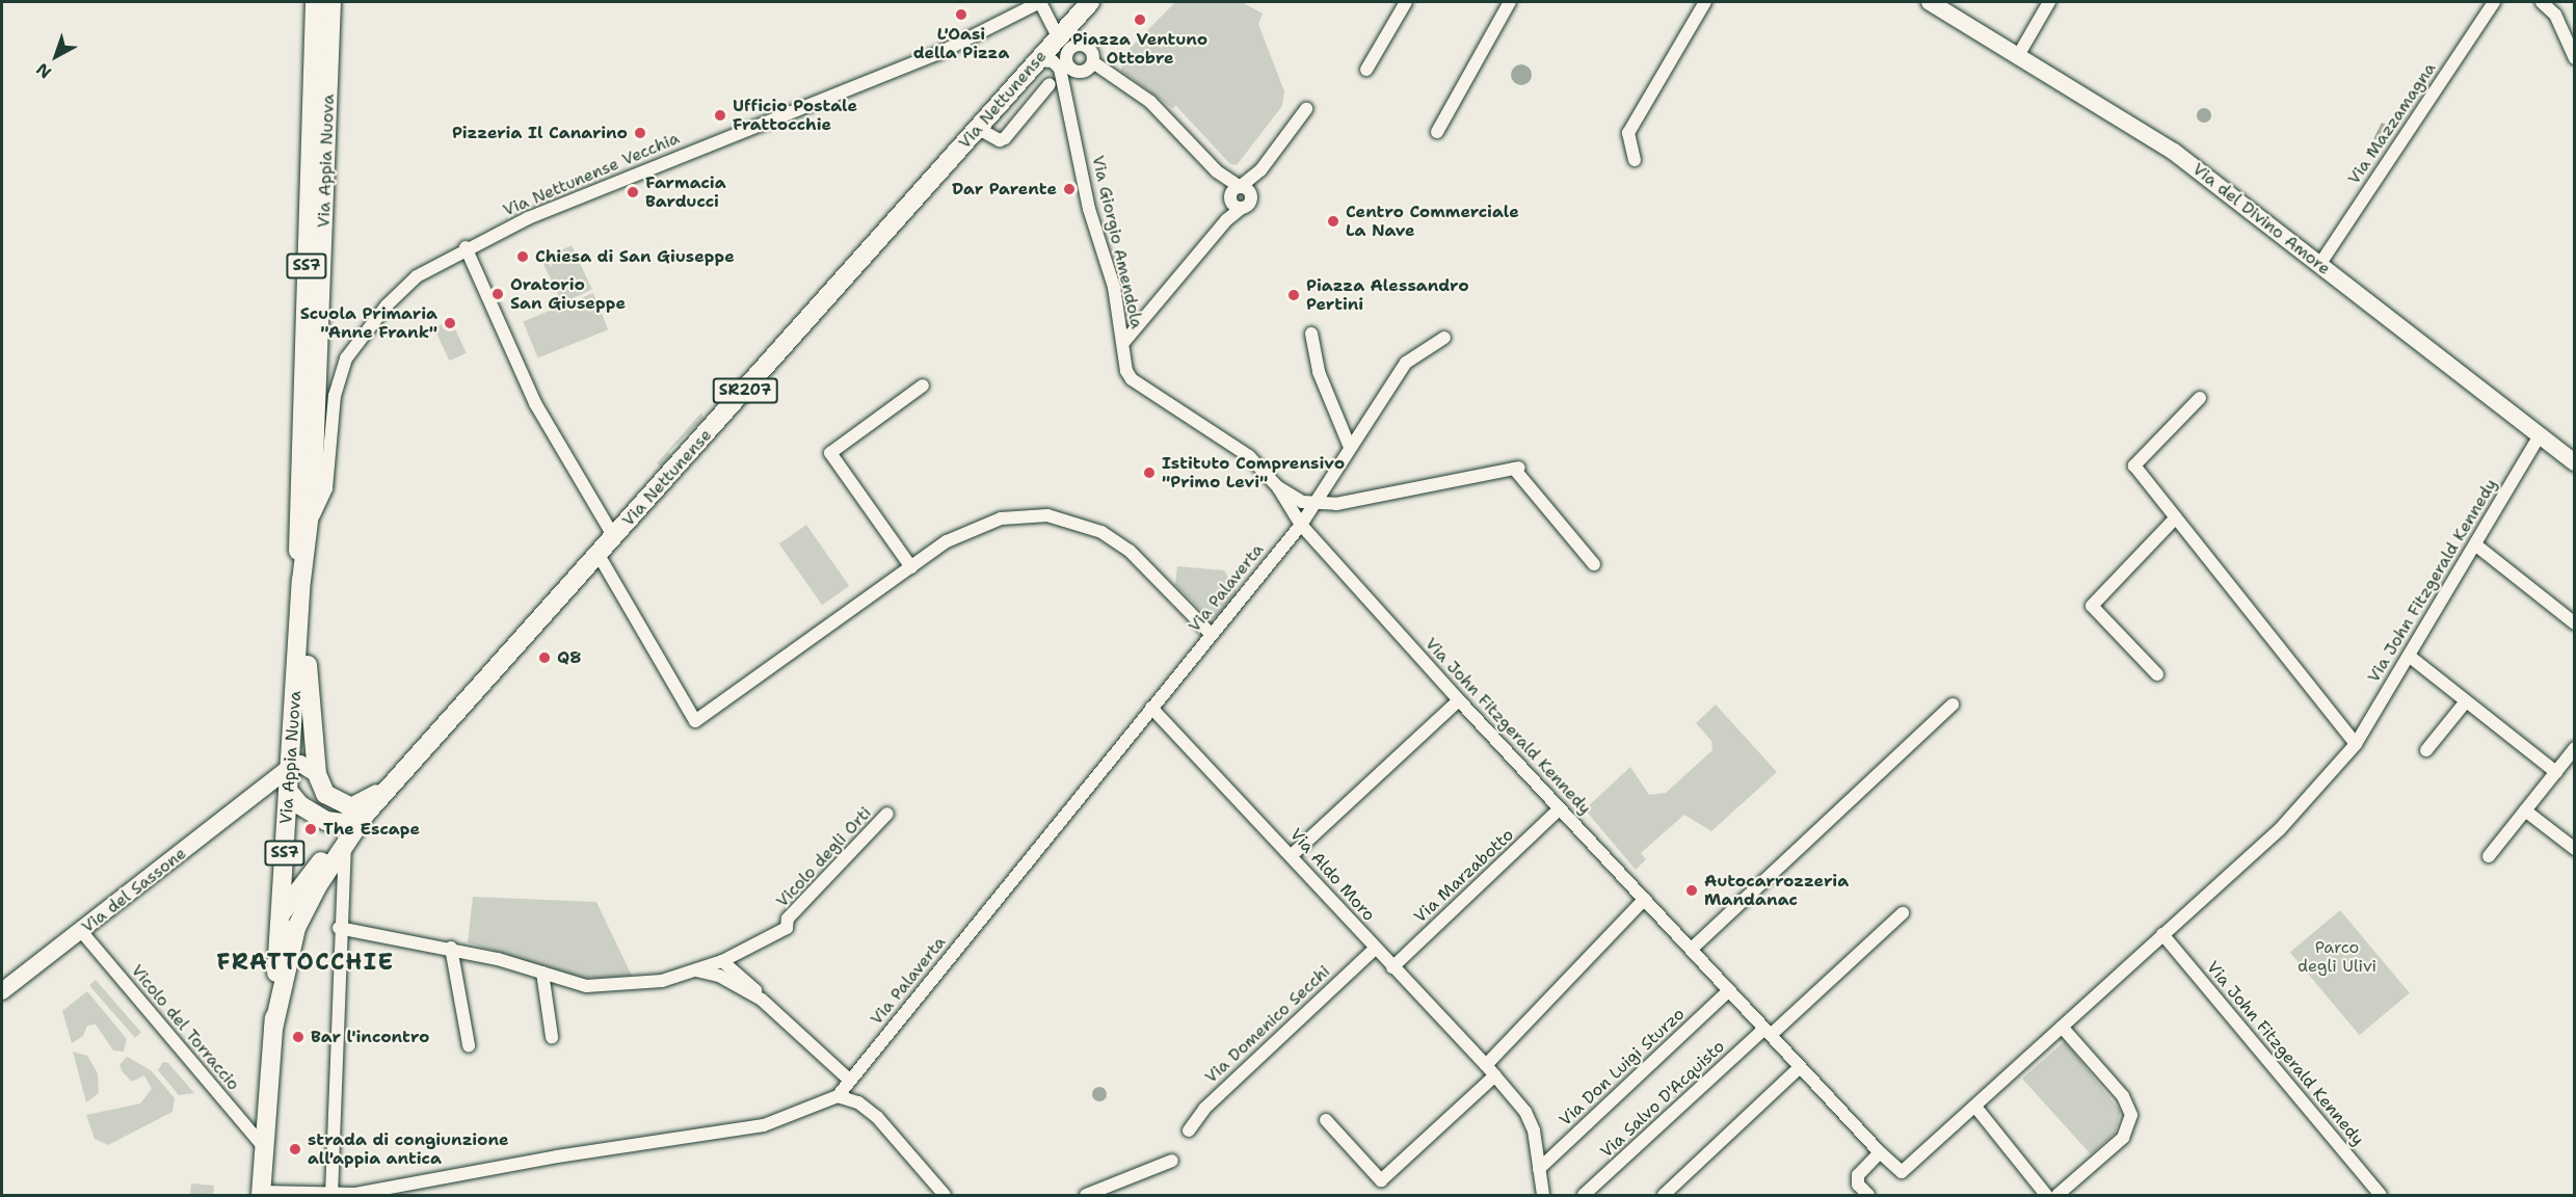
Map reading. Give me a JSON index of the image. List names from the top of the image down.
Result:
{
  "streets": {
    "main road": [
      "Via Nettunense",
      "Via Appia Nuova",
      "Via del Divino Amore",
      "SS7",
      "SR207",
      "Via del Sassone"
    ],
    "street": [
      "Via Mazzamagna",
      "Via Nettunense Vecchia",
      "Via Giorgio Amendola",
      "Via John Fitzgerald Kennedy",
      "Via Palaverta",
      "Vicolo degli Orti",
      "Via Aldo Moro",
      "Via Marzabotto",
      "Via Domenico Secchi",
      "Vicolo del Torraccio",
      "Via Don Luigi Sturzo",
      "Via Salvo D'Acquisto"
    ]
  },
  "crossings": [
    ["Via Nettunense", "Via Giorgio Amendola"],
    ["Via Mazzamagna", "Via del Divino Amore"],
    ["Via Appia Nuova", "Via Nettunense Vecchia"],
    ["Via Appia Nuova", "Via Palaverta"],
    ["Via Appia Nuova", "Via del Sassone"],
    ["Via Appia Nuova", "Vicolo del Torraccio"],
    ["Via del Divino Amore", "Via John Fitzgerald Kennedy"],
    ["Via Giorgio Amendola", "Via John Fitzgerald Kennedy"],
    ["Via Giorgio Amendola", "Via Palaverta"],
    ["Via John Fitzgerald Kennedy", "Via Palaverta"],
    ["Via John Fitzgerald Kennedy", "Via Marzabotto"],
    ["Via John Fitzgerald Kennedy", "Via Don Luigi Sturzo"],
    ["Via John Fitzgerald Kennedy", "Via Salvo D'Acquisto"],
    ["Via Palaverta", "Via Aldo Moro"],
    ["Via Aldo Moro", "Via Marzabotto"],
    ["Via Aldo Moro", "Via Domenico Secchi"],
    ["Via Aldo Moro", "Via Don Luigi Sturzo"],
    ["Via del Sassone", "Vicolo del Torraccio"]
  ],
  "districts": ["FRATTOCCHIE"],
  "parks": ["Parco degli Ulivi"],
  "places": [
    "L'Oasi della Pizza",
    "Piazza Ventuno Ottobre",
    "Ufficio Postale Frattocchie",
    "Pizzeria Il Canarino",
    "Dar Parente",
    "Farmacia Barducci",
    "Centro Commerciale La Nave",
    "Chiesa di San Giuseppe",
    "Oratorio San Giuseppe",
    "Piazza Alessandro Pertini",
    "Scuola Primaria \"Anne Frank\"",
    "Istituto Comprensivo \"Primo Levi\"",
    "Q8",
    "The Escape",
    "Autocarrozzeria Mandanac",
    "Bar l'incontro",
    "strada di congiunzione all'appia antica"
  ],
  "north": "bottom left"
}
